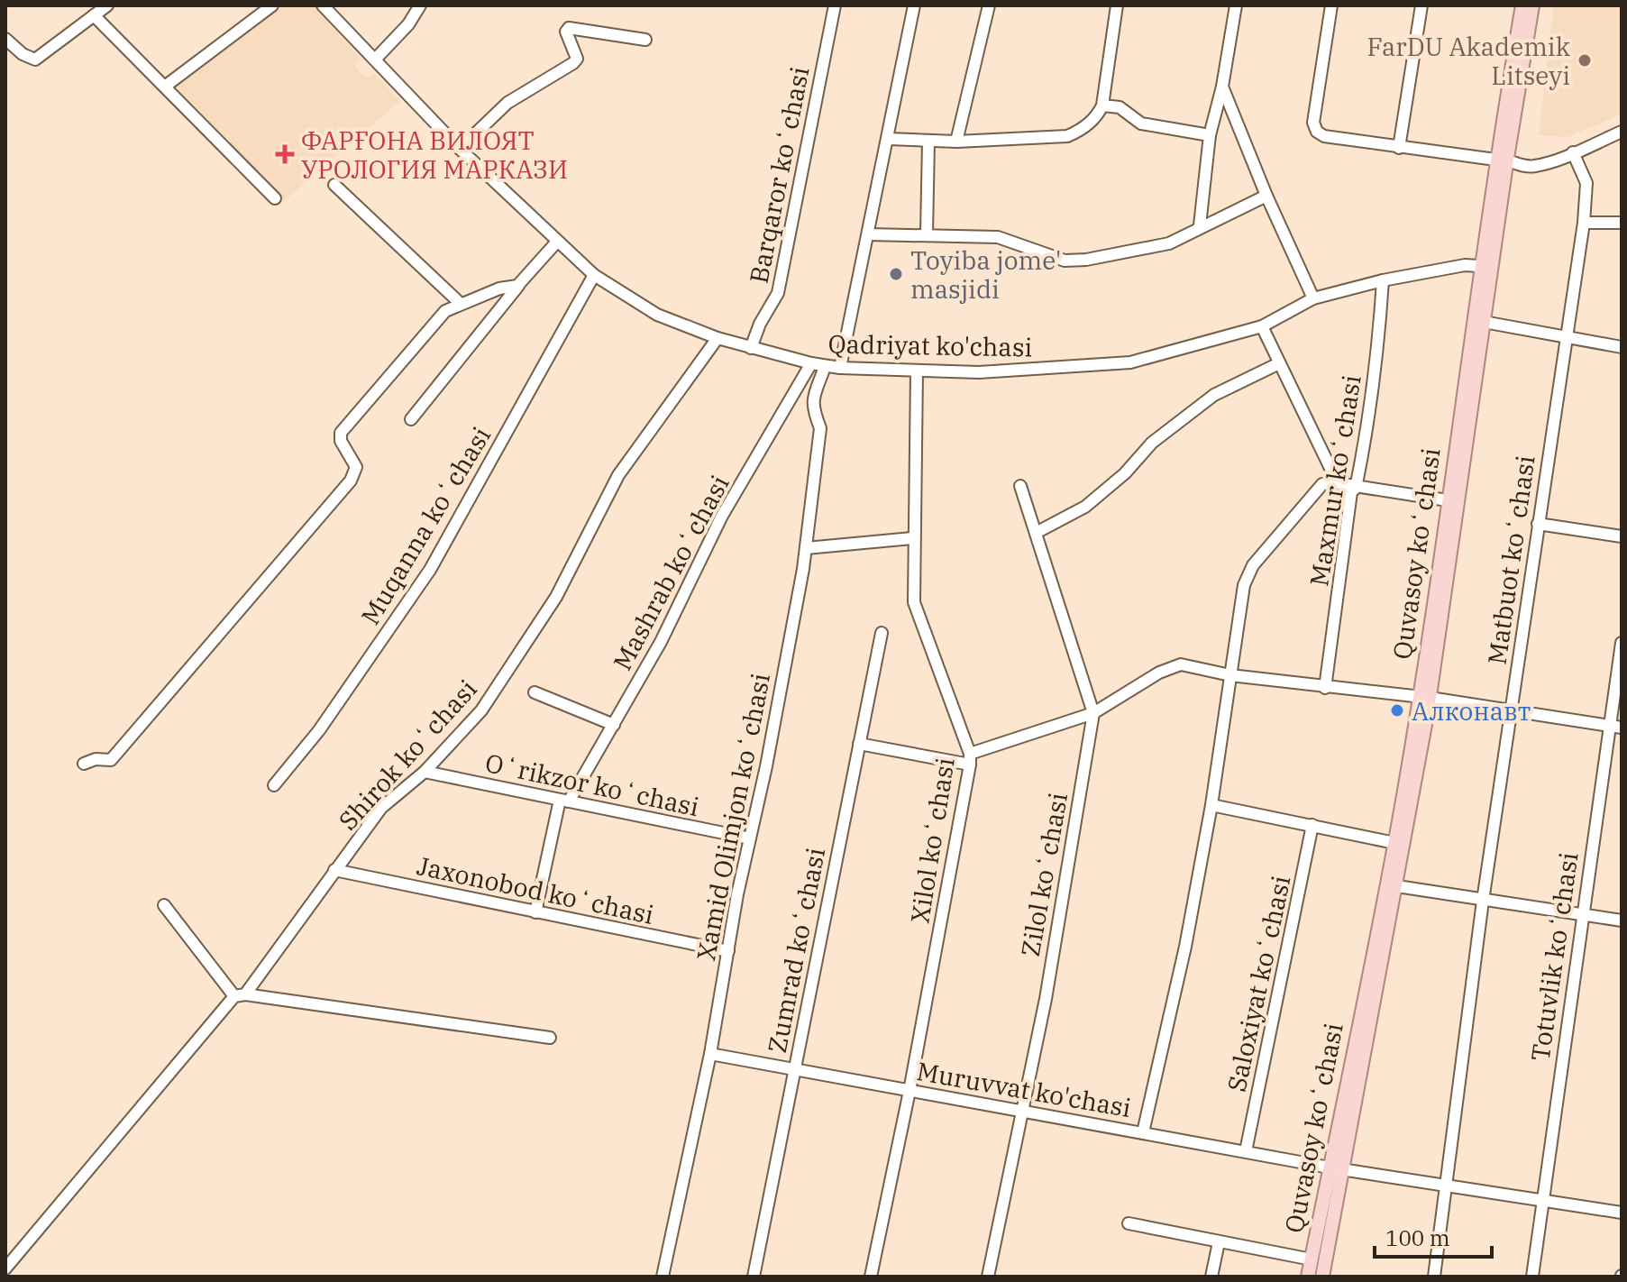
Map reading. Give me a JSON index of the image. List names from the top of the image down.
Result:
{
  "streets": {
    "main road": ["Quvasoy koʻchasi"],
    "street": [
      "Barqaror koʻchasi",
      "Qadriyat ko'chasi",
      "Maxmur koʻchasi",
      "Muqanna koʻchasi",
      "Matbuot koʻchasi",
      "Mashrab koʻchasi",
      "Shirok koʻchasi",
      "Oʻrikzor koʻchasi",
      "Xamid Olimjon koʻchasi",
      "Xilol koʻchasi",
      "Zilol koʻchasi",
      "Jaxonobod koʻchasi",
      "Zumrad koʻchasi",
      "Totuvlik koʻchasi",
      "Saloxiyat koʻchasi",
      "Muruvvat ko'chasi"
    ]
  },
  "crossings": [
    ["Barqaror koʻchasi", "Qadriyat ko'chasi"],
    ["Qadriyat ko'chasi", "Maxmur koʻchasi"],
    ["Qadriyat ko'chasi", "Muqanna koʻchasi"],
    ["Qadriyat ko'chasi", "Quvasoy koʻchasi"],
    ["Qadriyat ko'chasi", "Mashrab koʻchasi"],
    ["Qadriyat ko'chasi", "Shirok koʻchasi"],
    ["Qadriyat ko'chasi", "Xamid Olimjon koʻchasi"],
    ["Qadriyat ko'chasi", "Xilol koʻchasi"],
    ["Quvasoy koʻchasi", "Muruvvat ko'chasi"],
    ["Mashrab koʻchasi", "Oʻrikzor koʻchasi"],
    ["Mashrab koʻchasi", "Jaxonobod koʻchasi"],
    ["Shirok koʻchasi", "Oʻrikzor koʻchasi"],
    ["Shirok koʻchasi", "Jaxonobod koʻchasi"],
    ["Oʻrikzor koʻchasi", "Xamid Olimjon koʻchasi"],
    ["Xamid Olimjon koʻchasi", "Jaxonobod koʻchasi"],
    ["Xamid Olimjon koʻchasi", "Muruvvat ko'chasi"],
    ["Xilol koʻchasi", "Muruvvat ko'chasi"],
    ["Zilol koʻchasi", "Muruvvat ko'chasi"],
    ["Zumrad koʻchasi", "Muruvvat ko'chasi"],
    ["Saloxiyat koʻchasi", "Muruvvat ko'chasi"]
  ],
  "places": {
    "other": ["FarDU Akademik Litseyi", "Toyiba jome' masjidi", "Алконавт"],
    "health": ["ФАРҒОНА ВИЛОЯТ УРОЛОГИЯ МАРКАЗИ"]
  },
  "scale_bar": "100 m"
}
